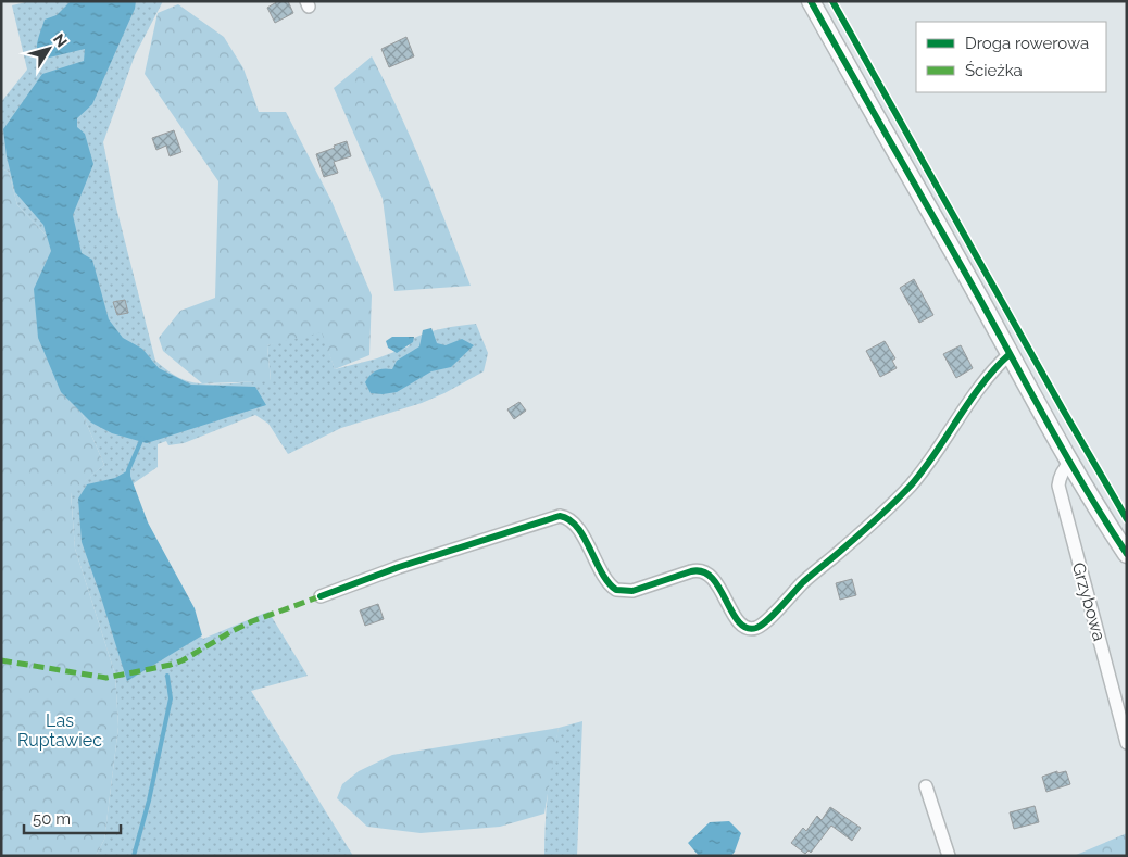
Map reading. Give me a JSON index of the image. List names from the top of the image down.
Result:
{
  "streets": {
    "street": ["Grzybowa"]
  },
  "parks": ["Las Ruptawiec"],
  "legend": ["Droga rowerowa", "Ścieżka"],
  "scale_bar": "50 m",
  "north": "top right"
}
